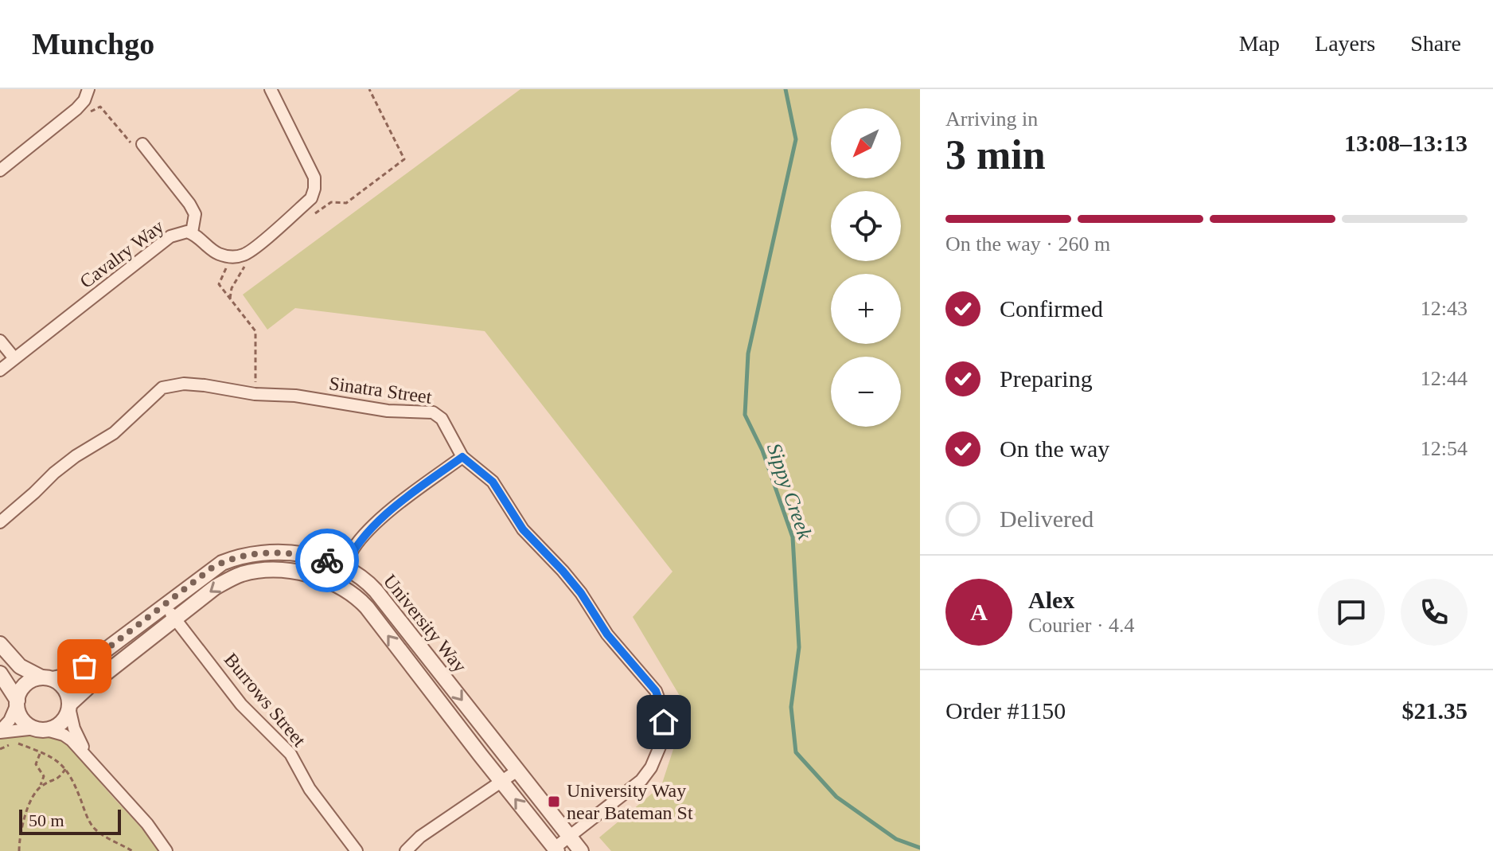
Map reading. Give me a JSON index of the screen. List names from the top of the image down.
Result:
{
  "streets": {
    "street": [
      "Cavalry Way",
      "Sinatra Street",
      "University Way",
      "Burrows Street"
    ]
  },
  "crossings": [
    ["Sinatra Street", "University Way"],
    ["University Way", "Burrows Street"]
  ],
  "water": ["Sippy Creek"],
  "places": {
    "transit": ["University Way near Bateman St"]
  },
  "scale_bar": "50 m",
  "north": "bottom left",
  "page": {
    "header": "Munchgo",
    "nav": ["Map", "Layers", "Share"],
    "heading": ["3 min", "Arriving in", "13:08–13:13"],
    "panel": [
      "Alex",
      "Courier · 4.4",
      "Order #1150",
      "$21.35"
    ],
    "map_buttons": ["+", "−"],
    "bar": "On the way · 260 m",
    "list": [
      ["Confirmed", "12:43"],
      ["Preparing", "12:44"],
      ["On the way", "12:54"],
      "Delivered"
    ],
    "round": "A",
    "scale": "50 m"
  }
}
